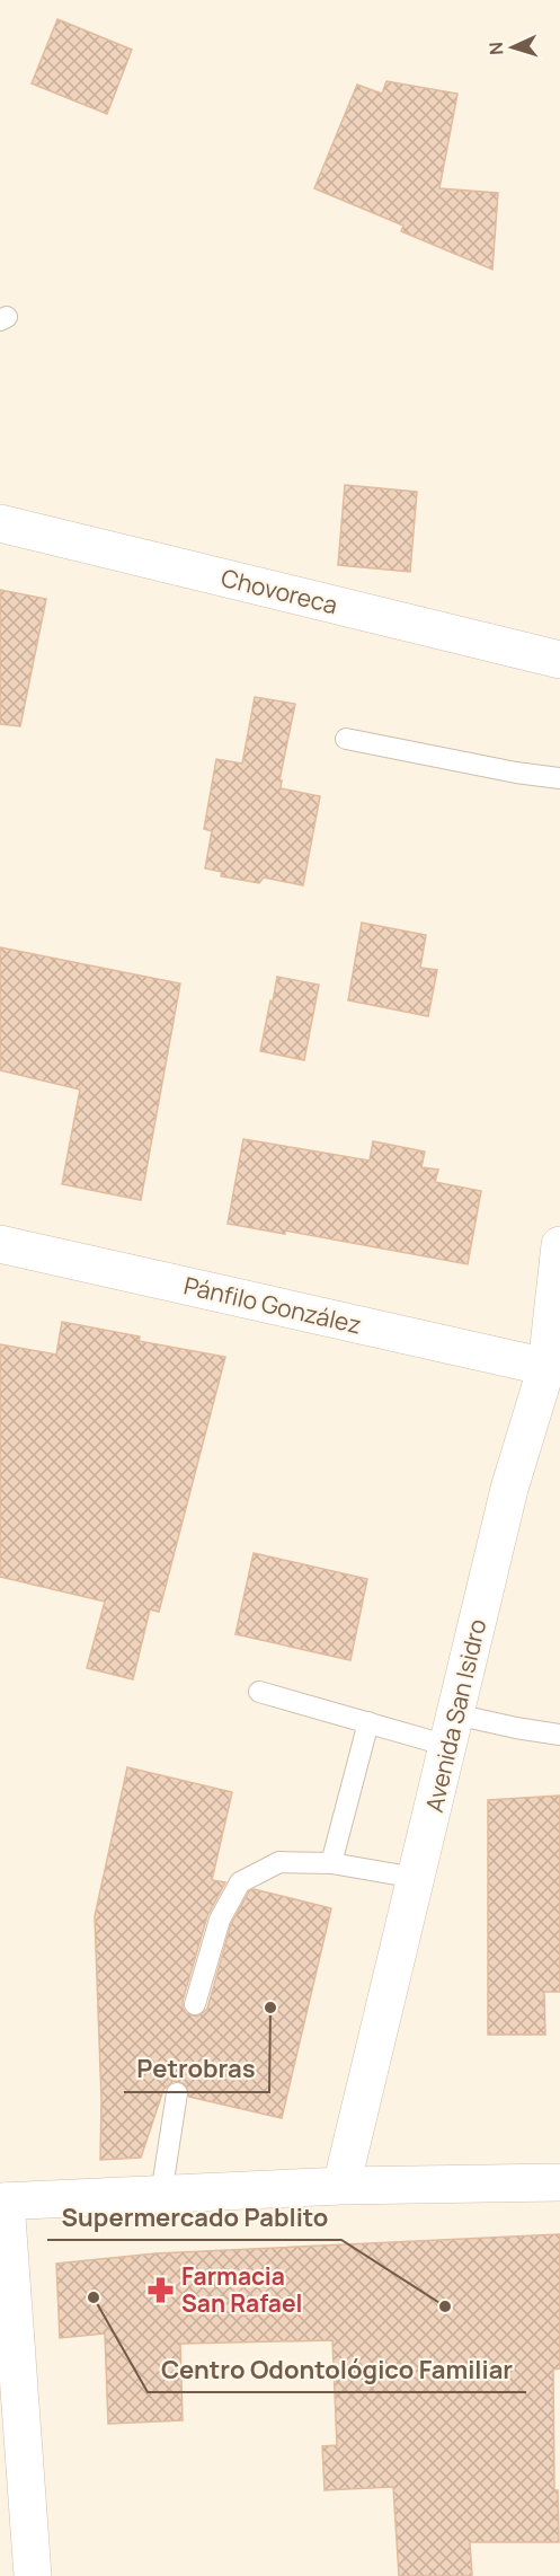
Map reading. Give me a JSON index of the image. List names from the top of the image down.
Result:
{
  "streets": {
    "street": ["Chovoreca", "Pánfilo González", "Avenida San Isidro"]
  },
  "crossings": [
    ["Pánfilo González", "Avenida San Isidro"]
  ],
  "places": {
    "other": ["Petrobras", "Centro Odontológico Familiar", "Supermercado Pablito"],
    "pharmacy": ["Farmacia San Rafael"]
  },
  "north": "left"
}
